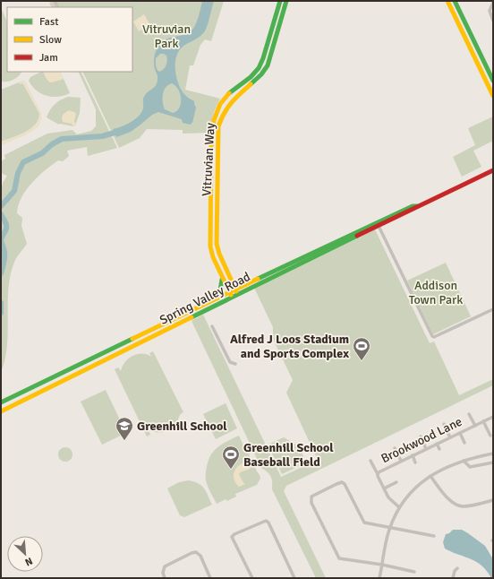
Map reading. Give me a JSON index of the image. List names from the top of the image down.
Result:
{
  "streets": {
    "main road": ["Vitruvian Way", "Spring Valley Road"],
    "street": ["Brookwood Lane"]
  },
  "crossings": [
    ["Vitruvian Way", "Spring Valley Road"]
  ],
  "parks": ["Vitruvian Park", "Addison Town Park"],
  "places": {
    "sports": ["Alfred J Loos Stadium and Sports Complex", "Greenhill School Baseball Field"],
    "school or university": ["Greenhill School"]
  },
  "legend": ["Fast", "Slow", "Jam"],
  "north": "bottom right"
}
